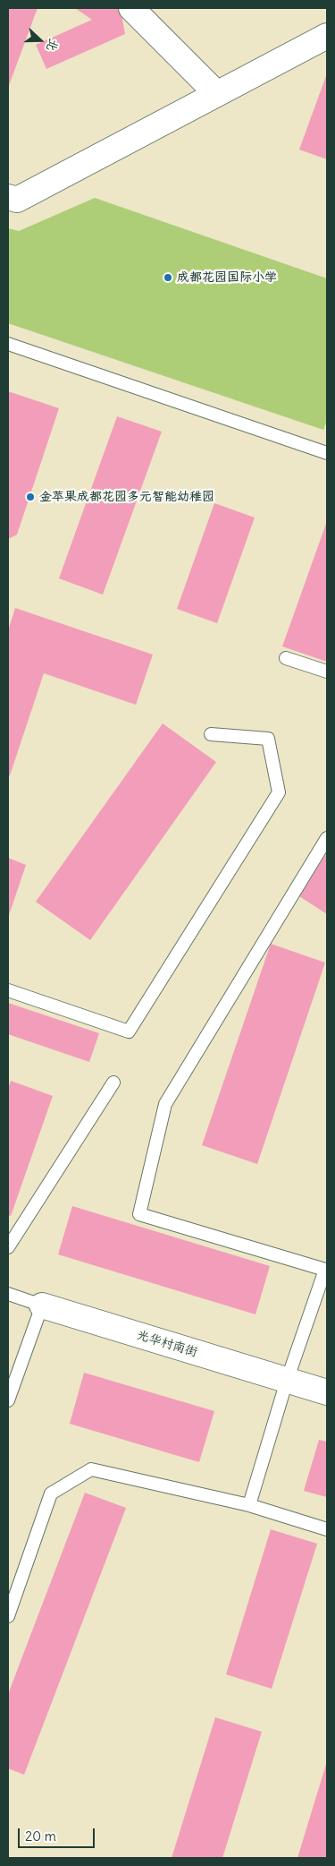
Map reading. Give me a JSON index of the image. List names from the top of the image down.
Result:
{
  "streets": {
    "street": ["光华村南街"]
  },
  "places": ["成都花园国际小学", "金苹果成都花园多元智能幼稚园"],
  "scale_bar": "20 m",
  "north": "right"
}
